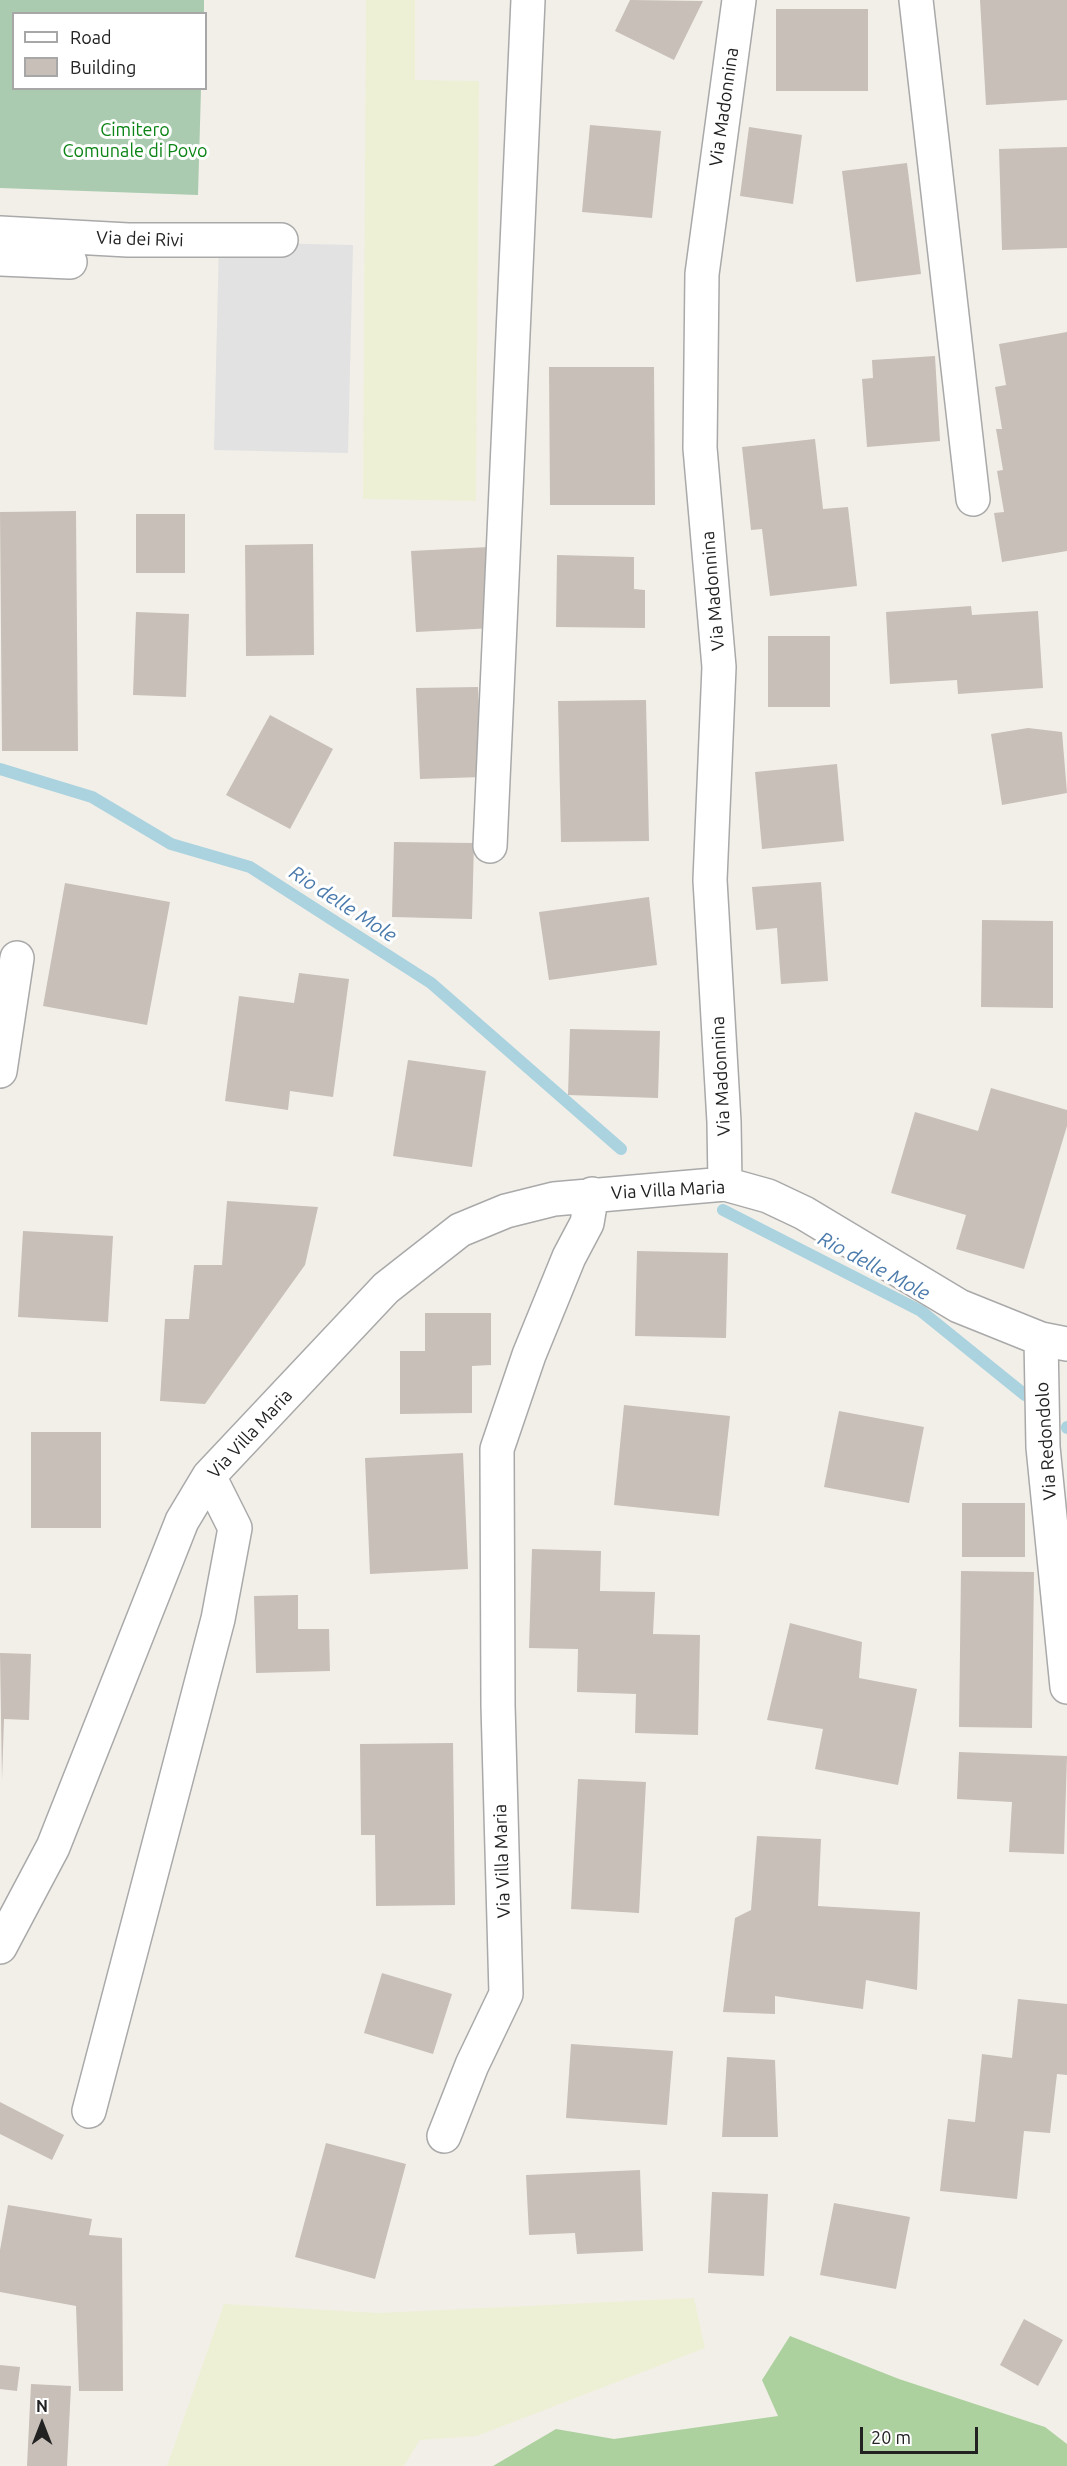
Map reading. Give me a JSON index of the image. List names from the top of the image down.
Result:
{
  "streets": {
    "street": [
      "Via Madonnina",
      "Via dei Rivi",
      "Via Villa Maria",
      "Via Redondolo"
    ]
  },
  "crossings": [
    ["Via Madonnina", "Via Villa Maria"],
    ["Via Villa Maria", "Via Redondolo"]
  ],
  "water": ["Rio delle Mole"],
  "parks": ["Cimitero Comunale di Povo"],
  "legend": ["Road", "Building"],
  "scale_bar": "20 m",
  "north": "top"
}
